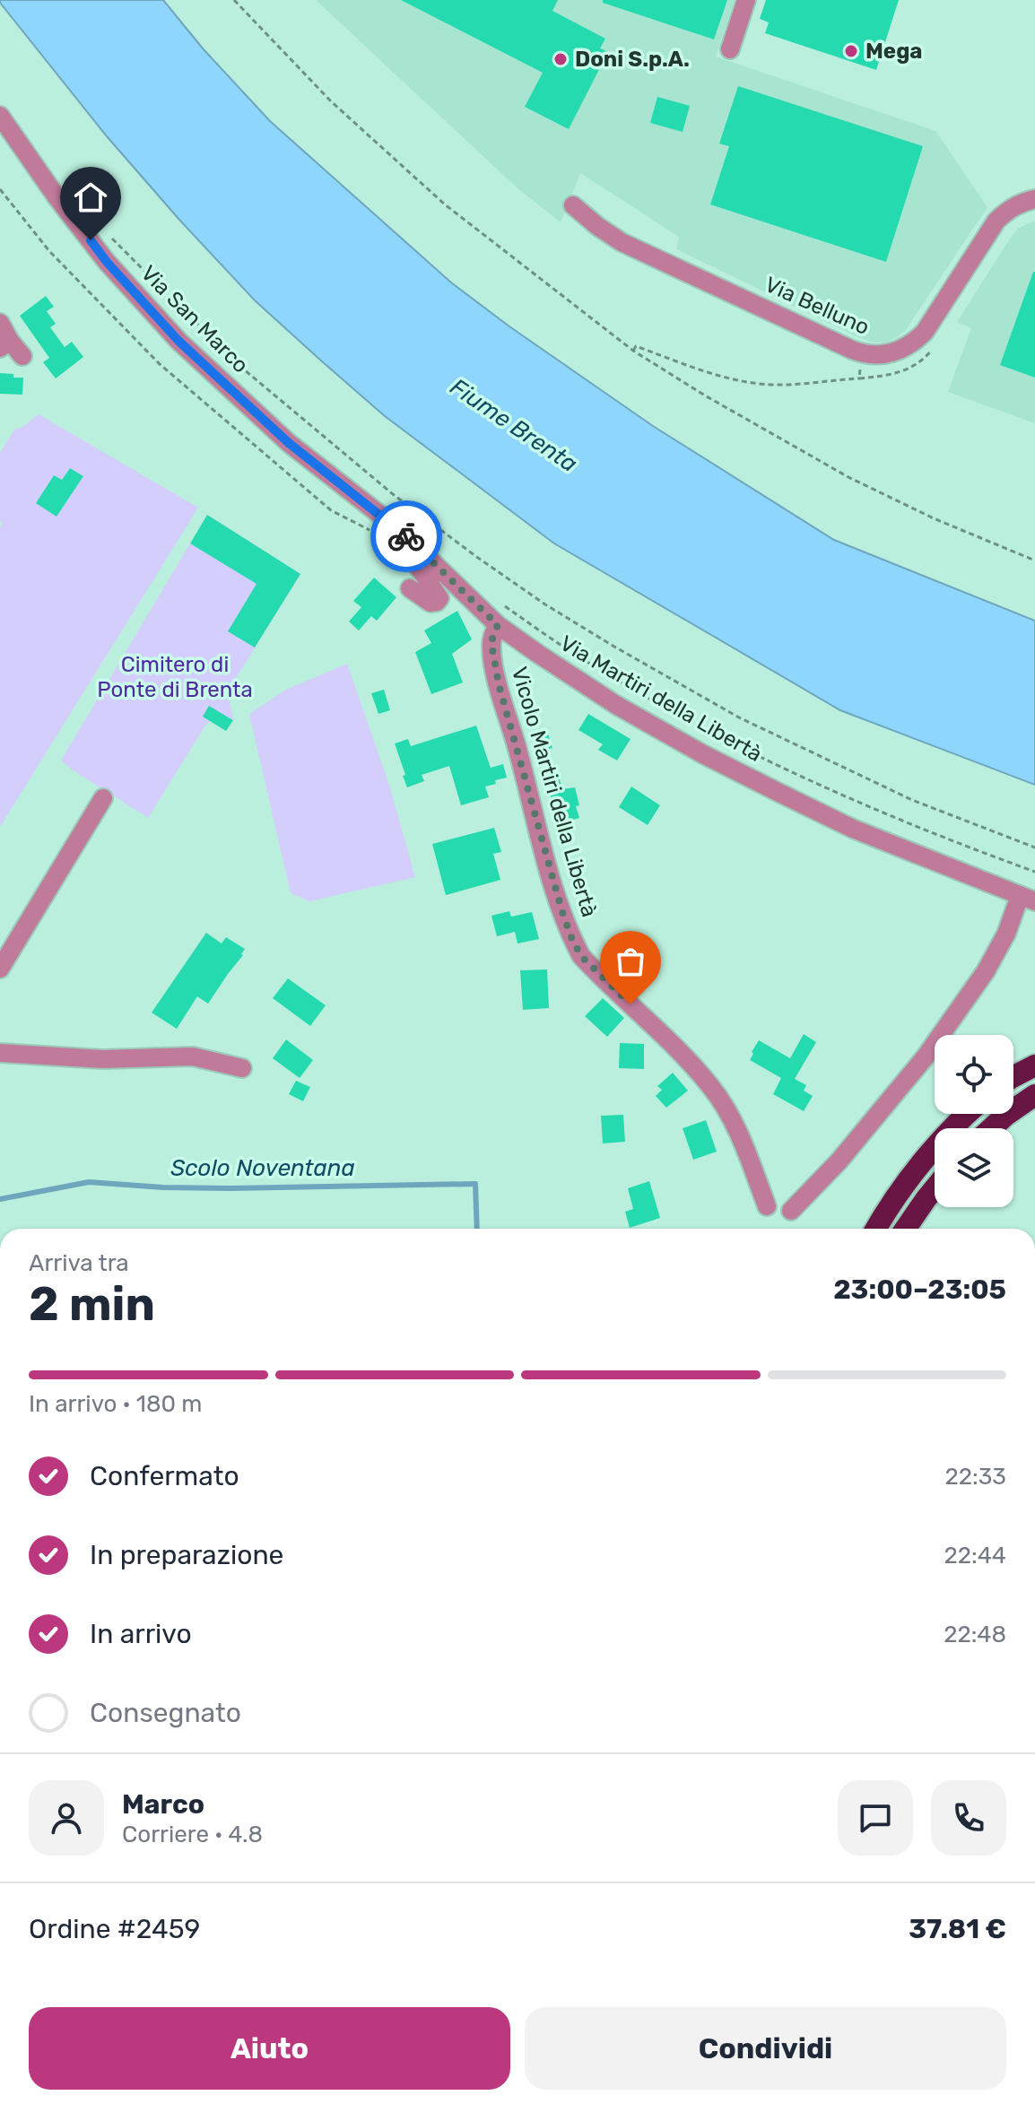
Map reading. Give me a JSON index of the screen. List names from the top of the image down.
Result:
{
  "streets": {
    "street": [
      "Via Belluno",
      "Via San Marco",
      "Via Martiri della Libertà",
      "Vicolo Martiri della Libertà"
    ]
  },
  "crossings": [
    ["Via San Marco", "Via Martiri della Libertà"],
    ["Via Martiri della Libertà", "Vicolo Martiri della Libertà"]
  ],
  "water": ["Fiume Brenta", "Scolo Noventana"],
  "parks": ["Cimitero di Ponte di Brenta"],
  "places": ["Mega", "Doni S.p.A."],
  "page": {
    "heading": ["2 min", "Arriva tra", "23:00–23:05"],
    "panel": [
      "Marco",
      "Corriere · 4.8",
      "Ordine #2459",
      "37.81 €"
    ],
    "bar": "In arrivo · 180 m",
    "list": [
      ["Confermato", "22:33"],
      ["In preparazione", "22:44"],
      ["In arrivo", "22:48"],
      "Consegnato"
    ],
    "buttons": ["Aiuto", "Condividi"]
  }
}
